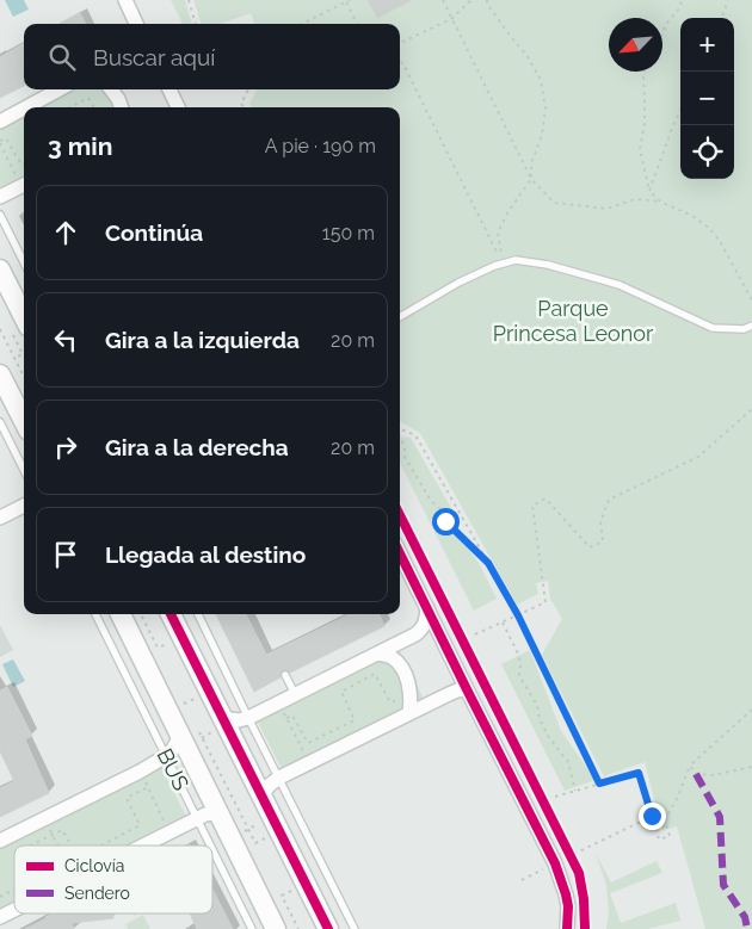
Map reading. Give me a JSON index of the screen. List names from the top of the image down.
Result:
{
  "streets": {
    "lane": ["BUS"]
  },
  "parks": ["Parque Princesa Leonor"],
  "legend": ["Ciclovía", "Sendero"],
  "north": "bottom left",
  "page": {
    "map_buttons": ["+", "−"],
    "search": "Buscar aquí",
    "heading": ["3 min", "A pie · 190 m"],
    "list": [
      ["Continúa", "150 m"],
      ["Gira a la izquierda", "20 m"],
      ["Gira a la derecha", "20 m"],
      "Llegada al destino"
    ]
  }
}
